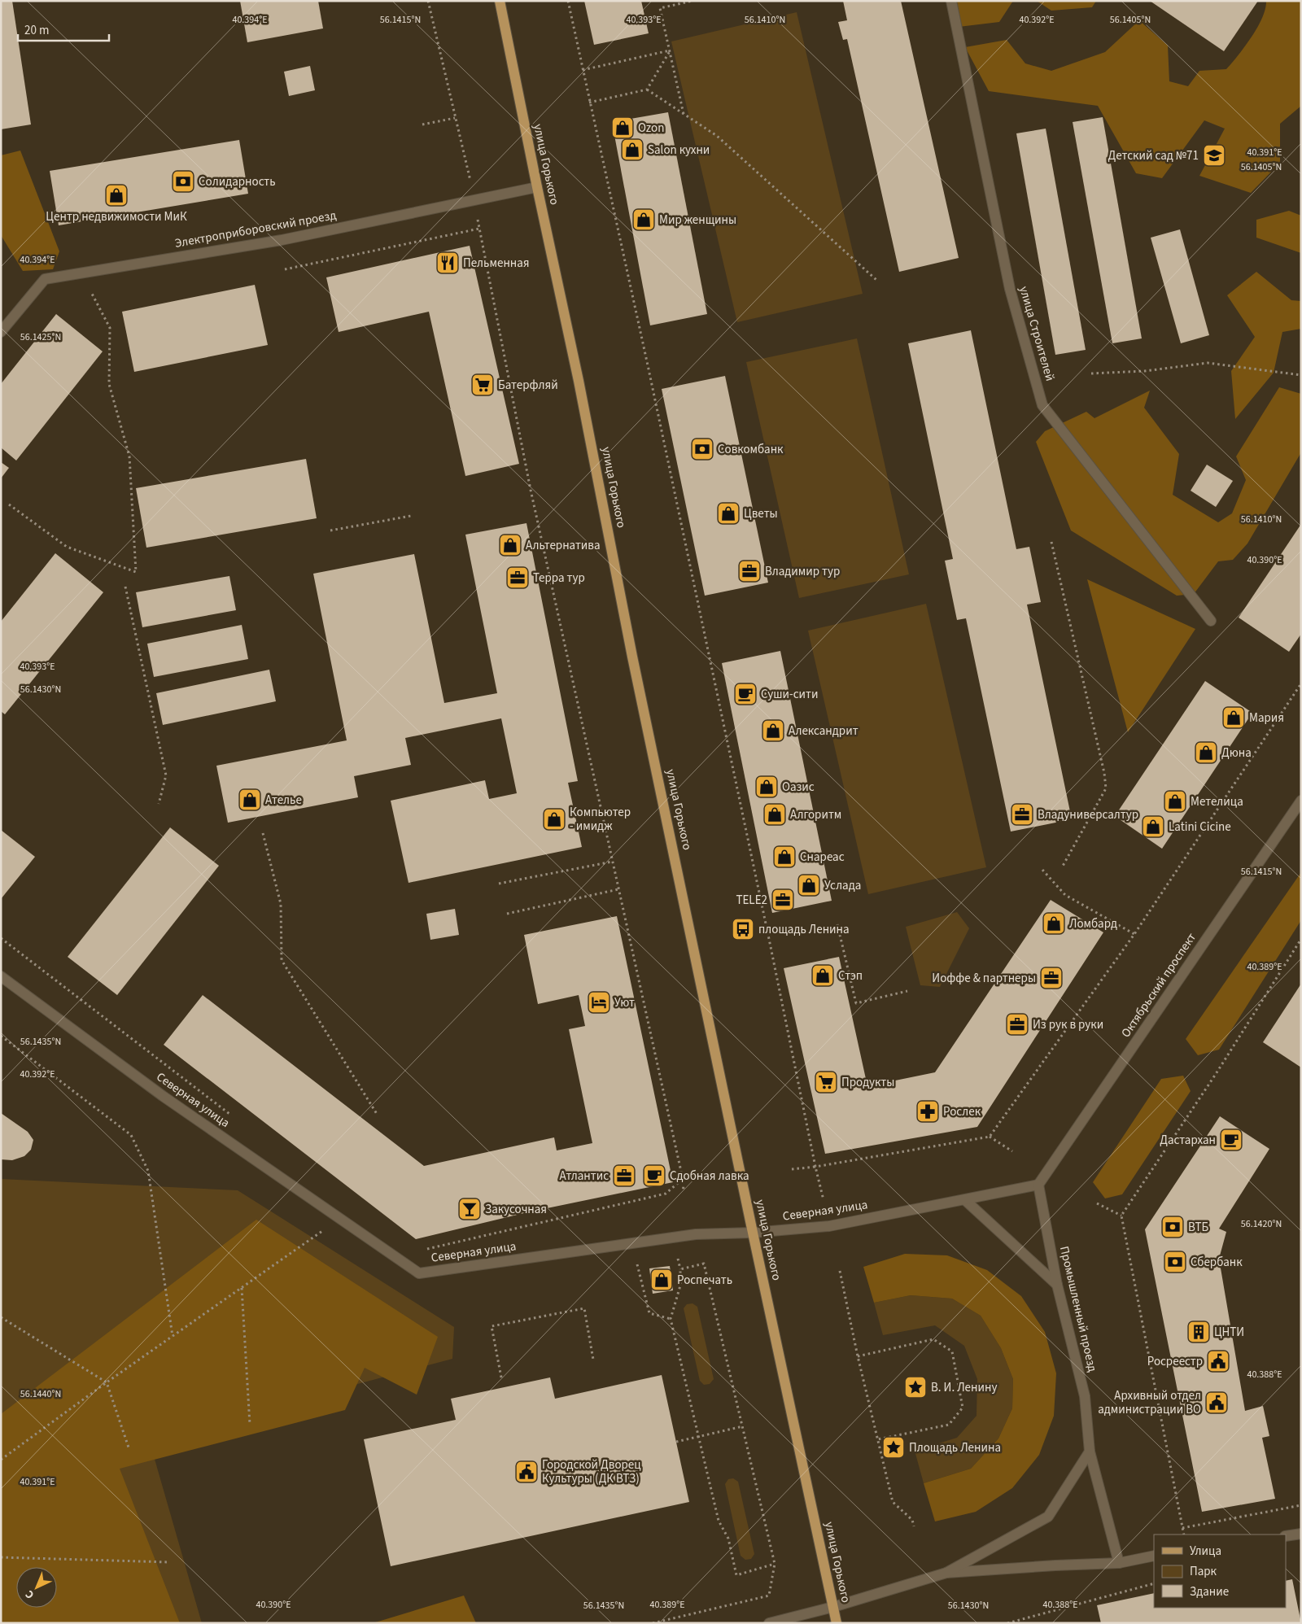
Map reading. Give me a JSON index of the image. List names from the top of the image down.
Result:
{
  "streets": {
    "main road": ["улица Горького"],
    "street": [
      "Электроприборовский проезд",
      "улица Строителей",
      "Октябрьский проспект",
      "Северная улица",
      "Промышленный проезд"
    ]
  },
  "crossings": [
    ["улица Горького", "Электроприборовский проезд"],
    ["улица Горького", "Северная улица"],
    ["Октябрьский проспект", "Северная улица"],
    ["Октябрьский проспект", "Промышленный проезд"],
    ["Северная улица", "Промышленный проезд"]
  ],
  "places": {
    "shop": [
      "Ozon",
      "Salon кухни",
      "Центр недвижимости МиК",
      "Мир женщины",
      "Цветы",
      "Альтернатива",
      "Мария",
      "Александрит",
      "Дюна",
      "Оазис",
      "Ателье",
      "Метелица",
      "Алгоритм",
      "Компьютер - имидж",
      "Latini Cicine",
      "Снареас",
      "Услада",
      "Ломбард",
      "Стэп",
      "Роспечать"
    ],
    "school or university": ["Детский сад №71"],
    "bank": [
      "Солидарность",
      "Совкомбанк",
      "ВТБ",
      "Сбербанк"
    ],
    "restaurant": ["Пельменная"],
    "supermarket": ["Батерфляй", "Продукты"],
    "office": [
      "Владимир тур",
      "Терра тур",
      "Владуниверсалтур",
      "TELE2",
      "Иоффе & партнеры",
      "Из рук в руки",
      "Атлантис"
    ],
    "cafe": ["Суши-сити", "Дастархан", "Сдобная лавка"],
    "bus stop": ["площадь Ленина"],
    "hotel": ["Уют"],
    "pharmacy": ["Рослек"],
    "bar": ["Закусочная"],
    "building": ["ЦНТИ"],
    "public building": ["Росреестр", "Архивный отдел администрации ВО", "Городской Дворец Культуры (ДК ВТЗ)"],
    "place": ["В. И. Ленину", "Площадь Ленина"]
  },
  "legend": ["Улица", "Парк", "Здание"],
  "scale_bar": "20 m",
  "north": "bottom left",
  "coordinates": [
    "56.1415°N",
    "56.1410°N",
    "56.1405°N",
    "40.394°E",
    "40.393°E",
    "40.392°E",
    "40.391°E",
    "56.1425°N",
    "40.390°E",
    "56.1430°N",
    "40.389°E",
    "56.1435°N",
    "56.1420°N",
    "40.388°E",
    "56.1440°N"
  ]
}
